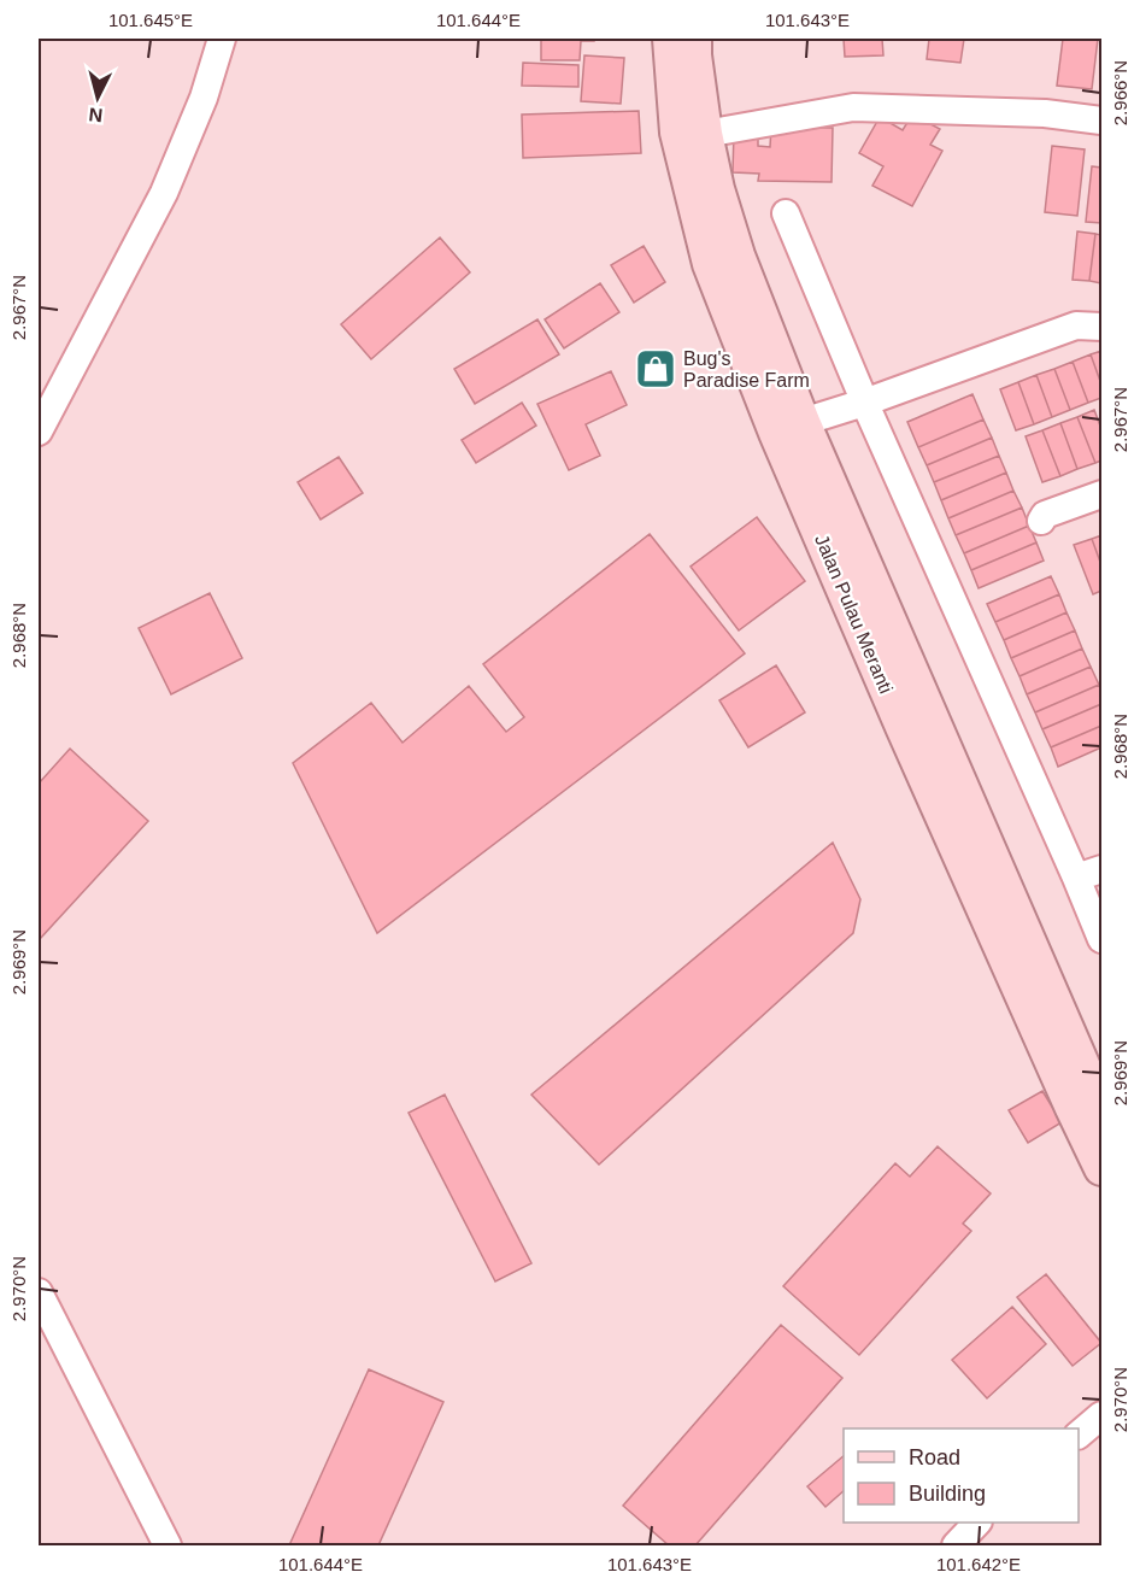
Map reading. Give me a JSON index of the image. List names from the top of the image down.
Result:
{
  "streets": {
    "main road": ["Jalan Pulau Meranti"]
  },
  "places": {
    "shop": ["Bug's Paradise Farm"]
  },
  "legend": ["Road", "Building"],
  "north": "bottom",
  "coordinates": [
    "101.645°E",
    "101.644°E",
    "101.643°E",
    "2.966°N",
    "2.967°N",
    "2.968°N",
    "2.969°N",
    "2.970°N",
    "101.642°E"
  ]
}
